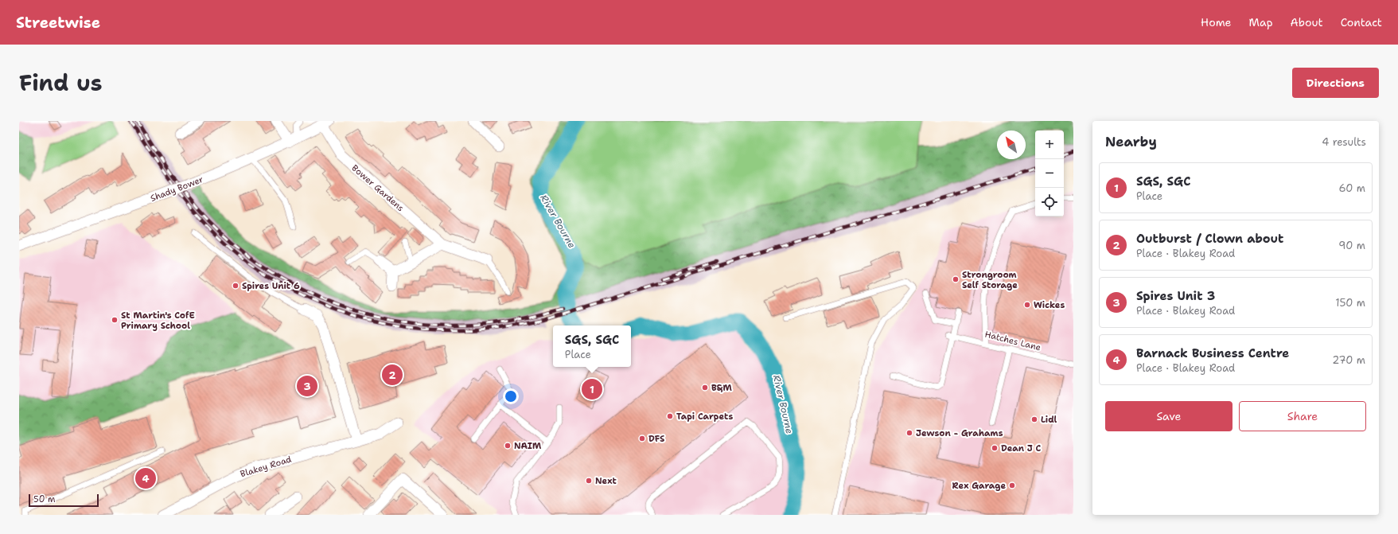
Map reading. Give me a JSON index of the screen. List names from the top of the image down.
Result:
{
  "streets": {
    "street": ["Bower Gardens", "Shady Bower", "Blakey Road"],
    "lane": ["Hatches Lane"]
  },
  "crossings": [
    ["Bower Gardens", "Shady Bower"]
  ],
  "water": ["River Bourne"],
  "places": [
    "Strongroom Self Storage",
    "Spires Unit 6",
    "Wickes",
    "St Martin's CofE Primary School",
    "B&M",
    "Tapi Carpets",
    "Lidl",
    "Jewson - Grahams",
    "DFS",
    "NAIM",
    "Dean J C",
    "Next",
    "Rex Garage"
  ],
  "scale_bar": "50 m",
  "north": "top left",
  "page": {
    "header": "Streetwise",
    "nav": [
      "Home",
      "Map",
      "About",
      "Contact"
    ],
    "title": "Find us",
    "buttons": [
      "Directions",
      ["Save", "Share"]
    ],
    "heading": ["Nearby", "4 results"],
    "map_buttons": ["+", "−"],
    "list": [
      {
        "mark": "1",
        "name": "SGS, SGC",
        "note": "Place",
        "value": "60 m"
      },
      {
        "mark": "2",
        "name": "Outburst / Clown about",
        "note": "Place · Blakey Road",
        "value": "90 m"
      },
      {
        "mark": "3",
        "name": "Spires Unit 3",
        "note": "Place · Blakey Road",
        "value": "150 m"
      },
      {
        "mark": "4",
        "name": "Barnack Business Centre",
        "note": "Place · Blakey Road",
        "value": "270 m"
      }
    ],
    "popup": ["SGS, SGC", "Place"],
    "pins": [
      "2",
      "3",
      "1",
      "4"
    ],
    "scale": "50 m"
  }
}
